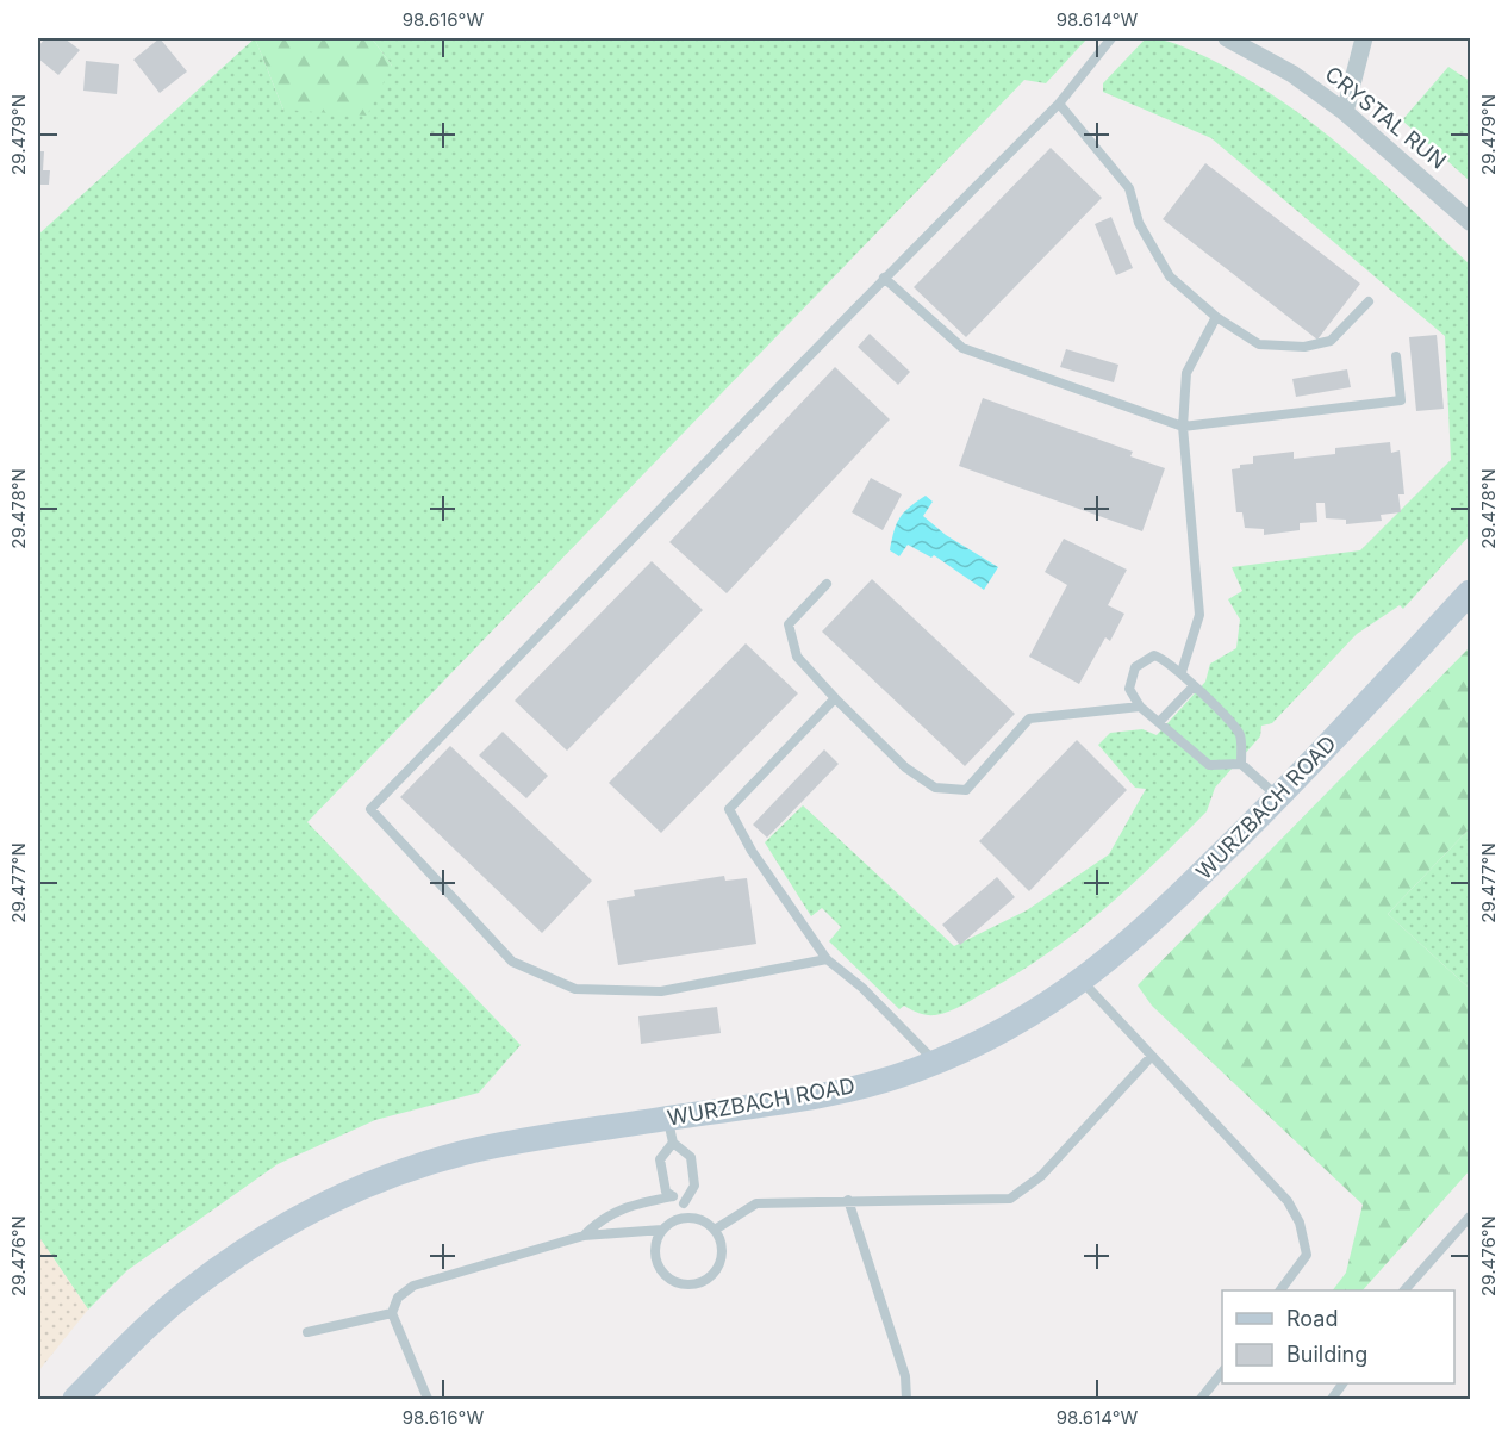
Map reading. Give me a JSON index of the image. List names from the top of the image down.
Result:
{
  "streets": {
    "main road": ["WURZBACH ROAD"],
    "street": ["CRYSTAL RUN"]
  },
  "legend": ["Road", "Building"],
  "coordinates": [
    "98.616°W",
    "98.614°W",
    "29.479°N",
    "29.478°N",
    "29.477°N",
    "29.476°N"
  ]
}
